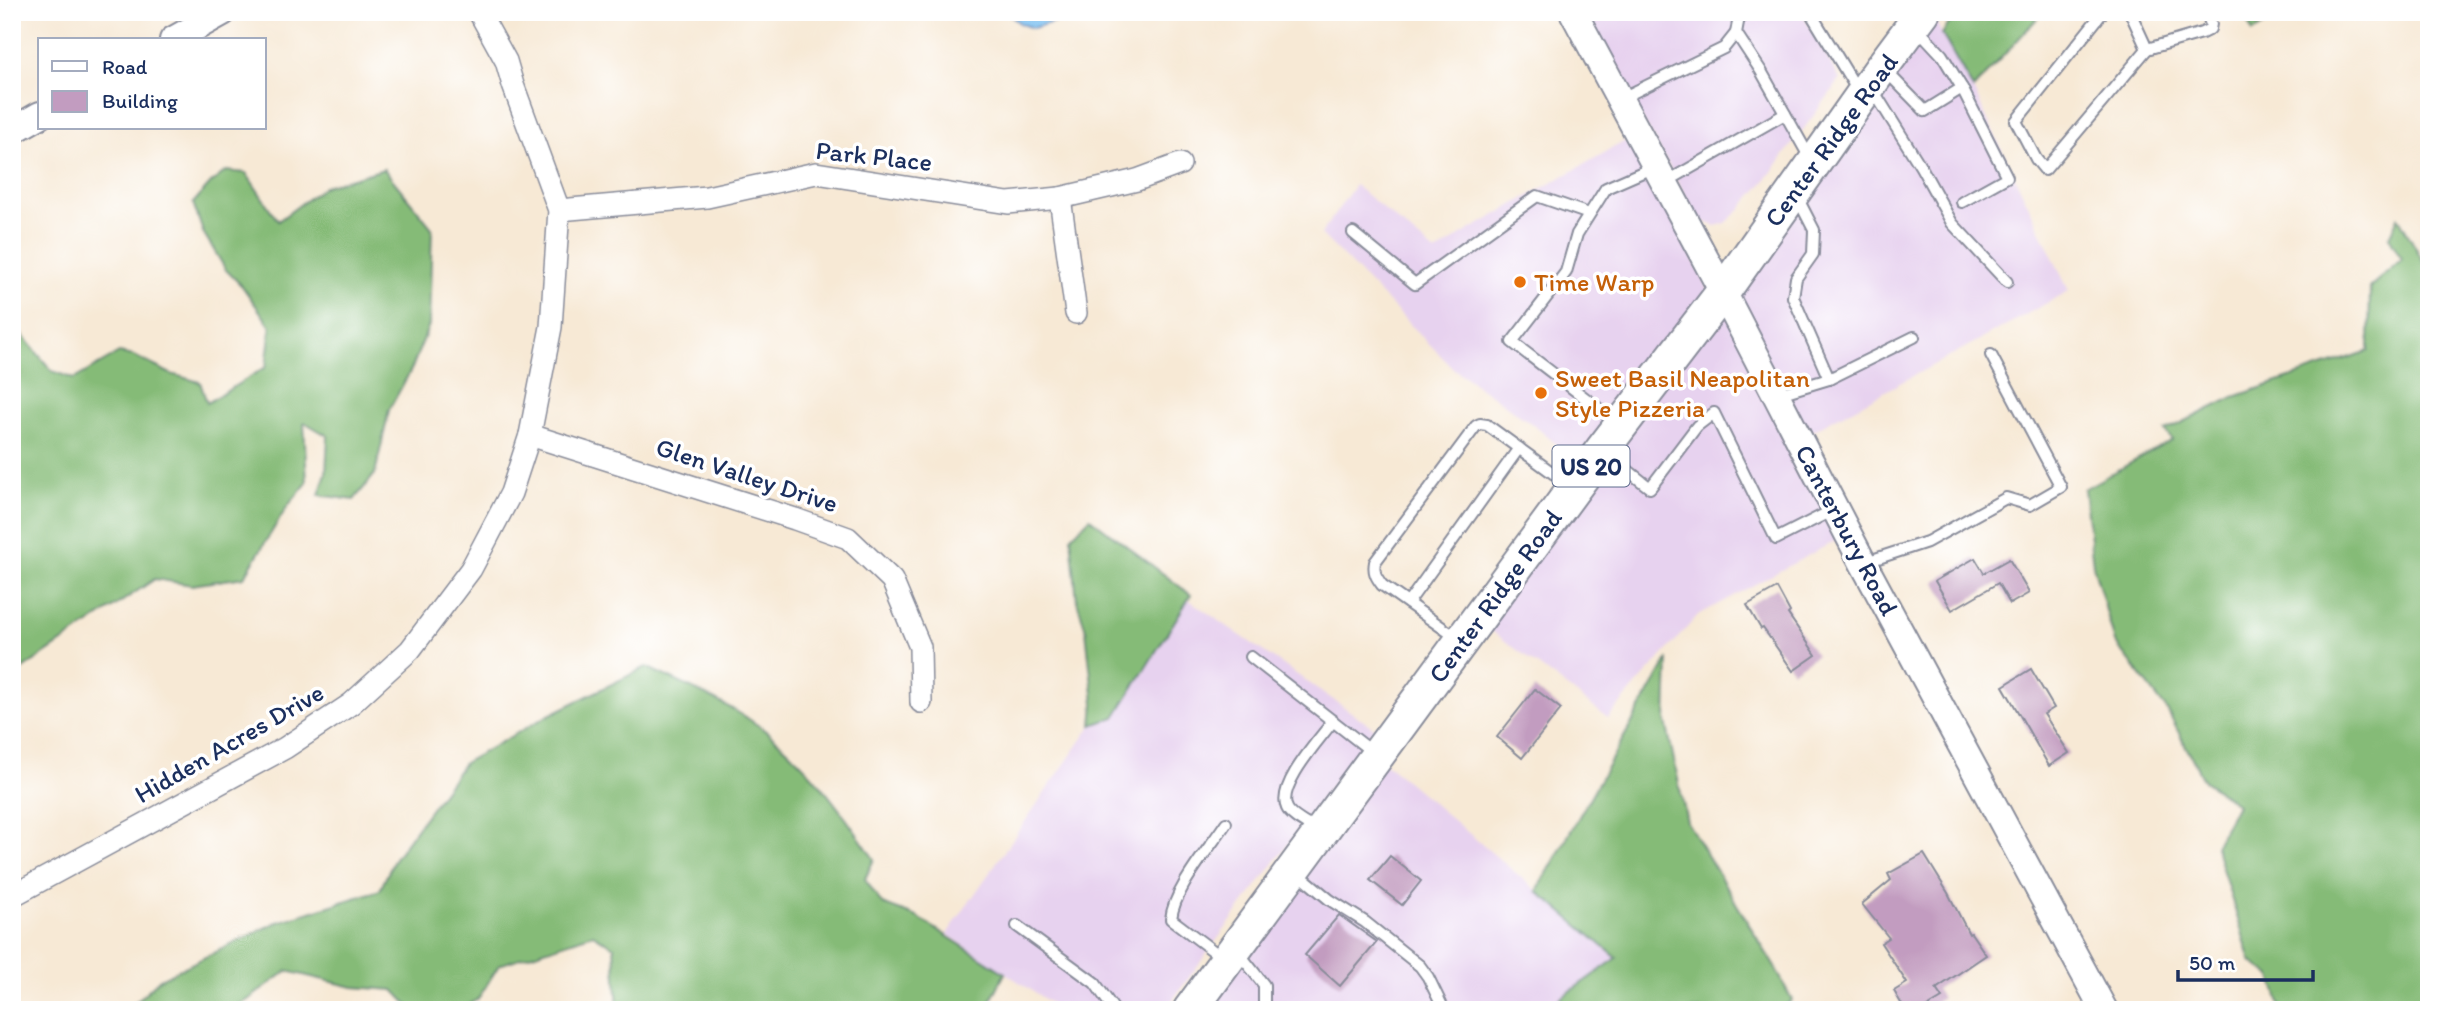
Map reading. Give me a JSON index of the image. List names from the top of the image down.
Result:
{
  "streets": {
    "main road": ["Center Ridge Road", "US 20"],
    "street": [
      "Park Place",
      "Glen Valley Drive",
      "Canterbury Road",
      "Hidden Acres Drive"
    ]
  },
  "crossings": [
    ["Center Ridge Road", "Canterbury Road"],
    ["Park Place", "Hidden Acres Drive"],
    ["Glen Valley Drive", "Hidden Acres Drive"]
  ],
  "places": ["Time Warp", "Sweet Basil Neapolitan Style Pizzeria"],
  "legend": ["Road", "Building"],
  "scale_bar": "50 m"
}
